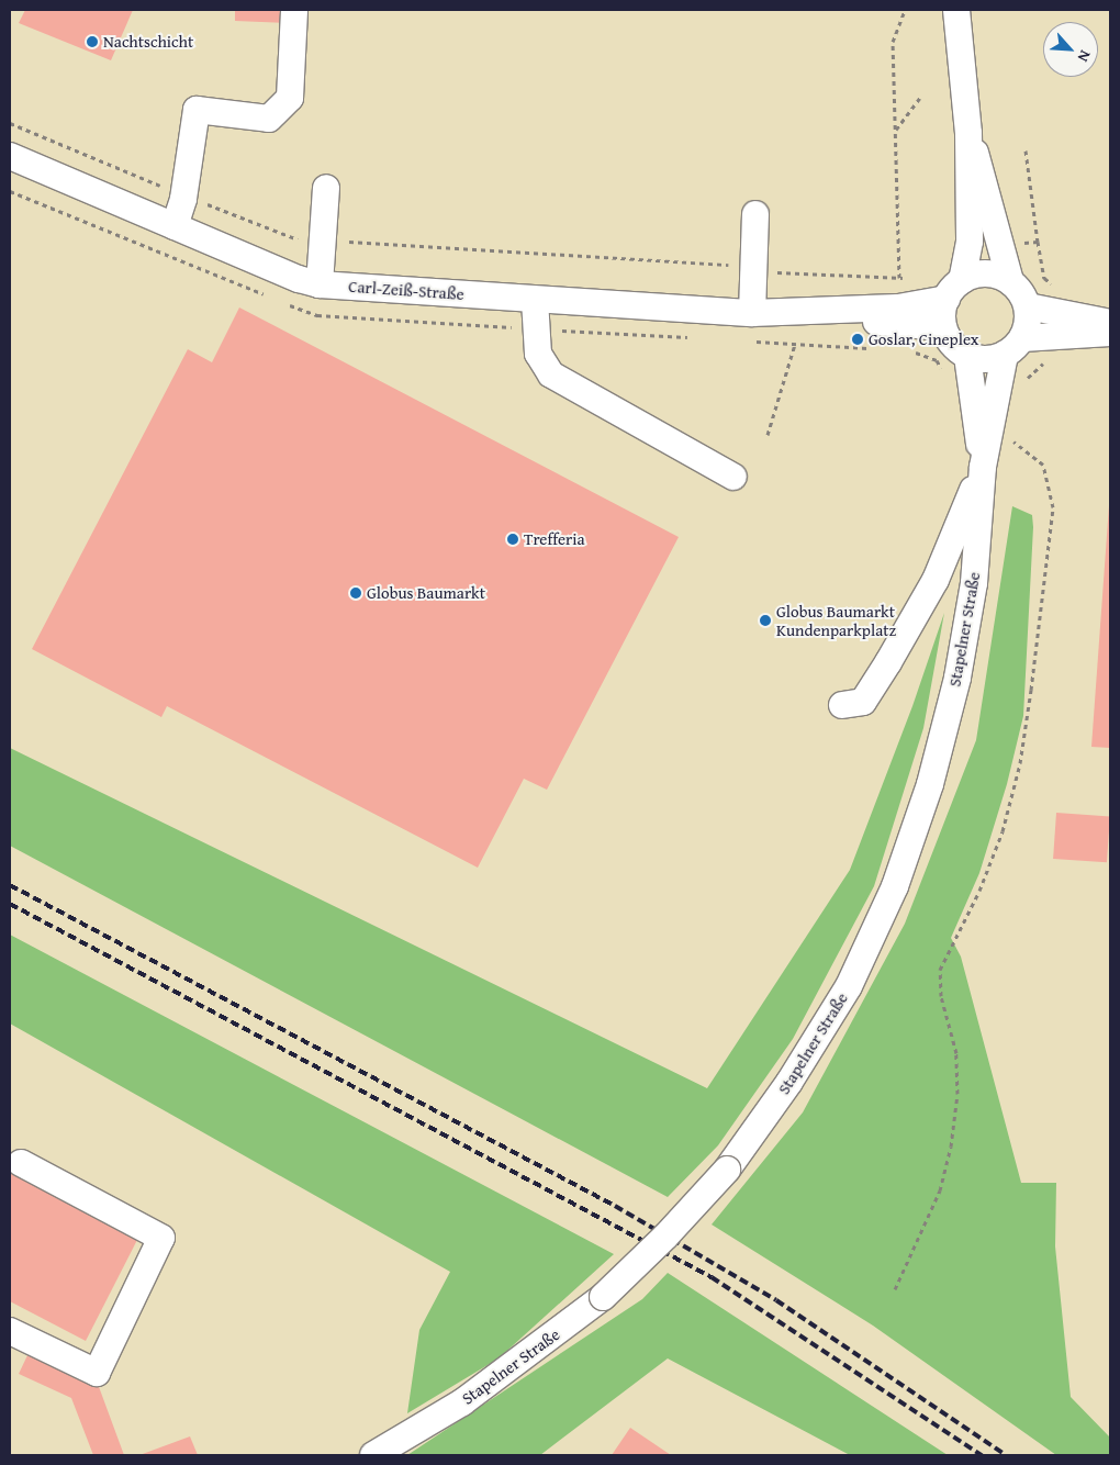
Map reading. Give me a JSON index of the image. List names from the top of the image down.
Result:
{
  "streets": {
    "street": ["Carl-Zeiß-Straße", "Stapelner Straße"]
  },
  "crossings": [
    ["Carl-Zeiß-Straße", "Stapelner Straße"]
  ],
  "places": [
    "Nachtschicht",
    "Goslar, Cineplex",
    "Trefferia",
    "Globus Baumarkt",
    "Globus Baumarkt Kundenparkplatz"
  ],
  "north": "bottom right"
}
